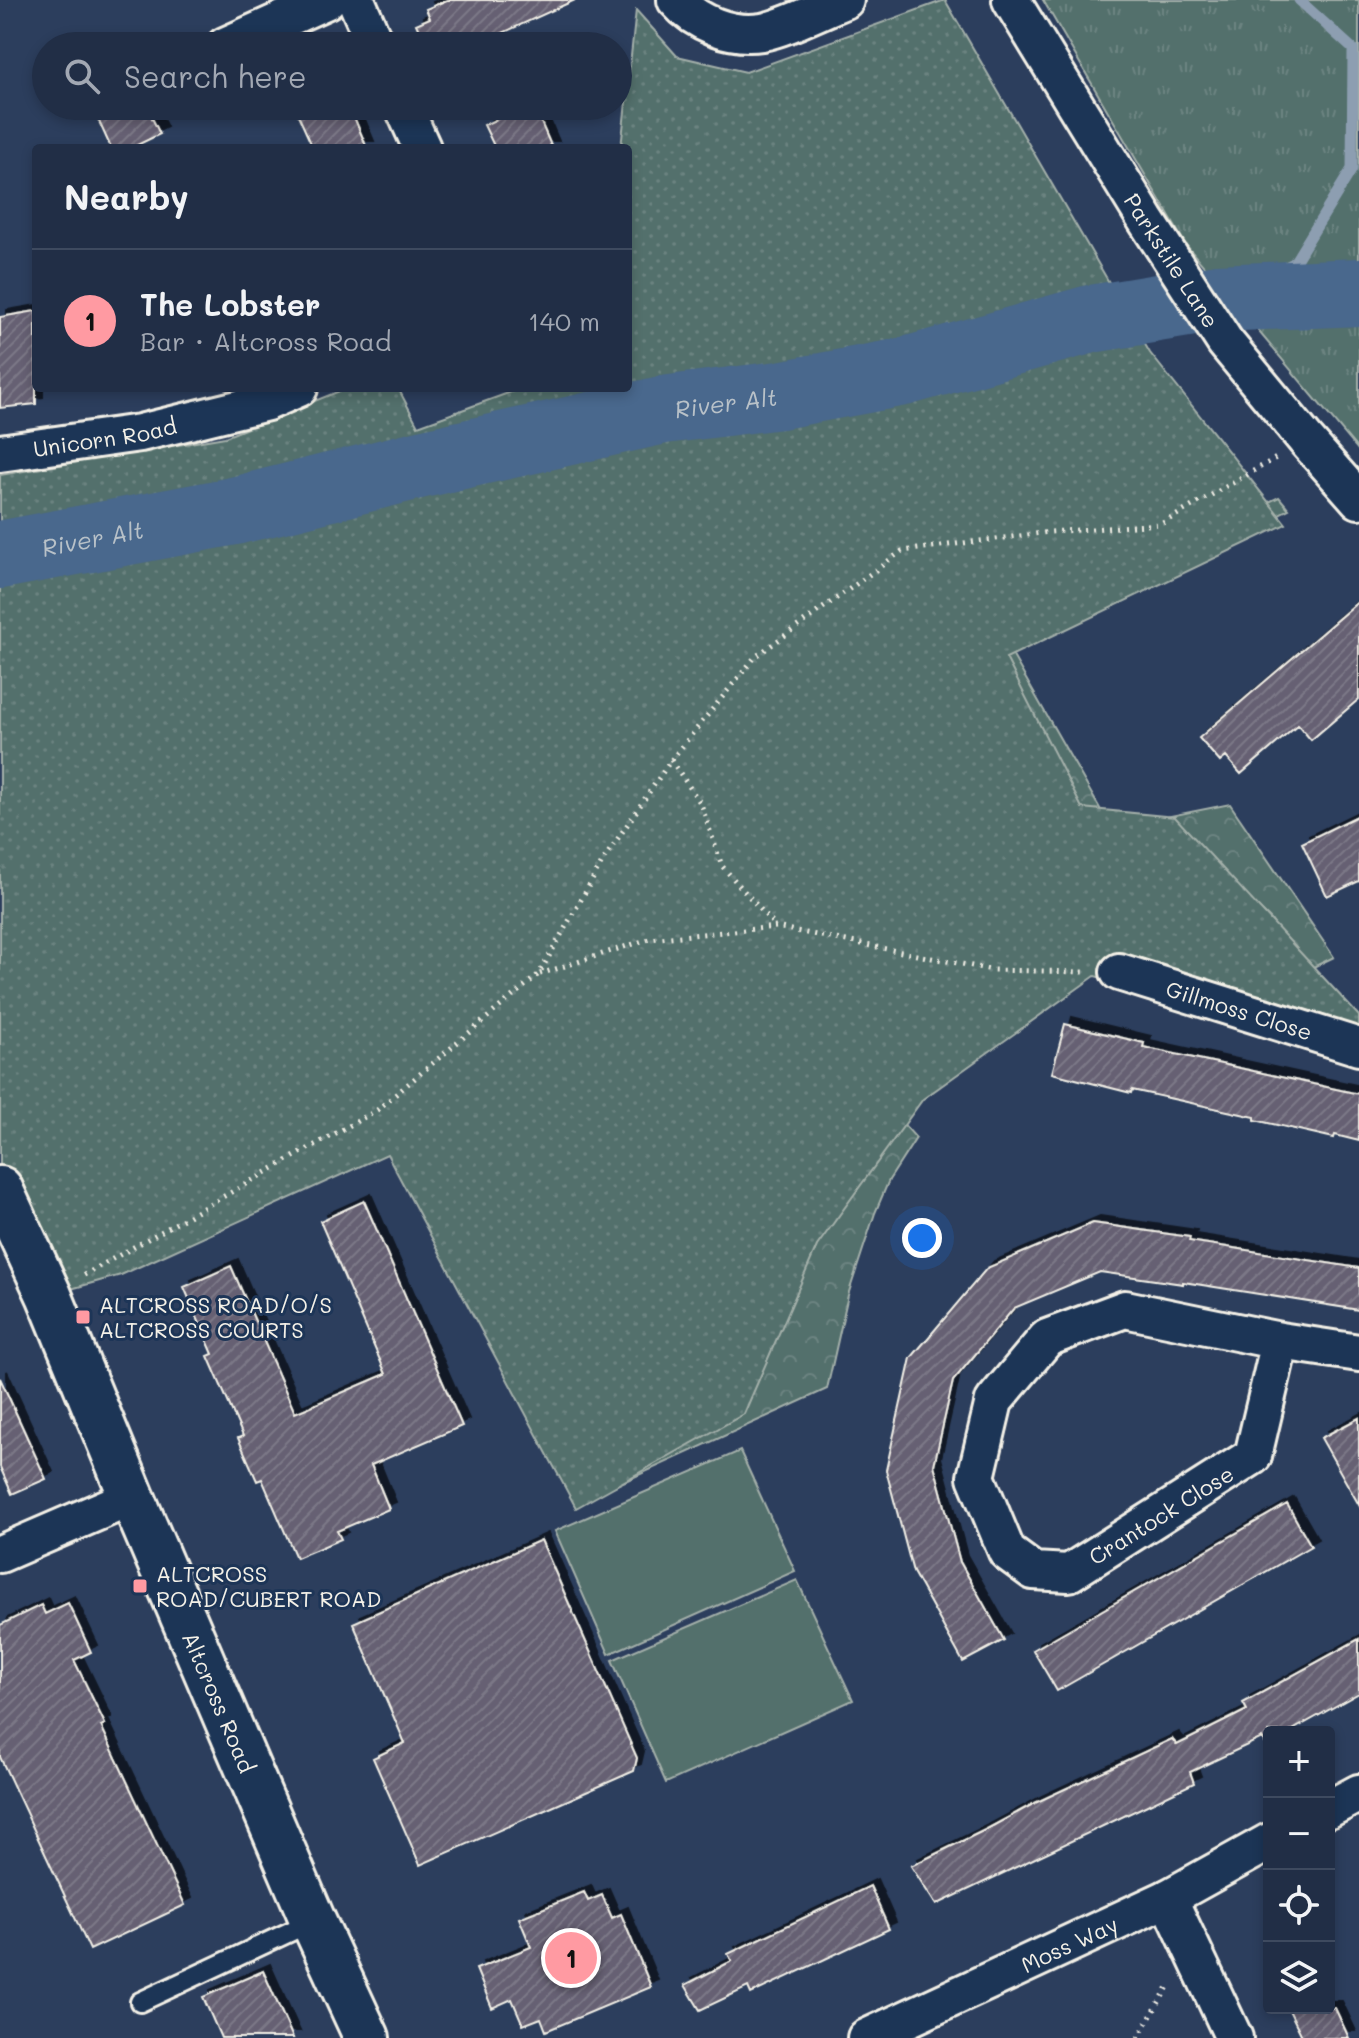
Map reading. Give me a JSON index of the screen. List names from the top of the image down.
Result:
{
  "streets": {
    "street": [
      "Parkstile Lane",
      "Unicorn Road",
      "Gillmoss Close",
      "Crantock Close",
      "Altcross Road",
      "Moss Way"
    ]
  },
  "water": ["River Alt"],
  "places": {
    "transit": ["ALTCROSS ROAD/O/S ALTCROSS COURTS", "ALTCROSS ROAD/CUBERT ROAD"]
  },
  "page": {
    "search": "Search here",
    "heading": "Nearby",
    "list": [
      {
        "mark": "1",
        "name": "The Lobster",
        "note": "Bar · Altcross Road",
        "value": "140 m"
      }
    ],
    "map_buttons": ["+", "−"],
    "pins": "1"
  }
}
